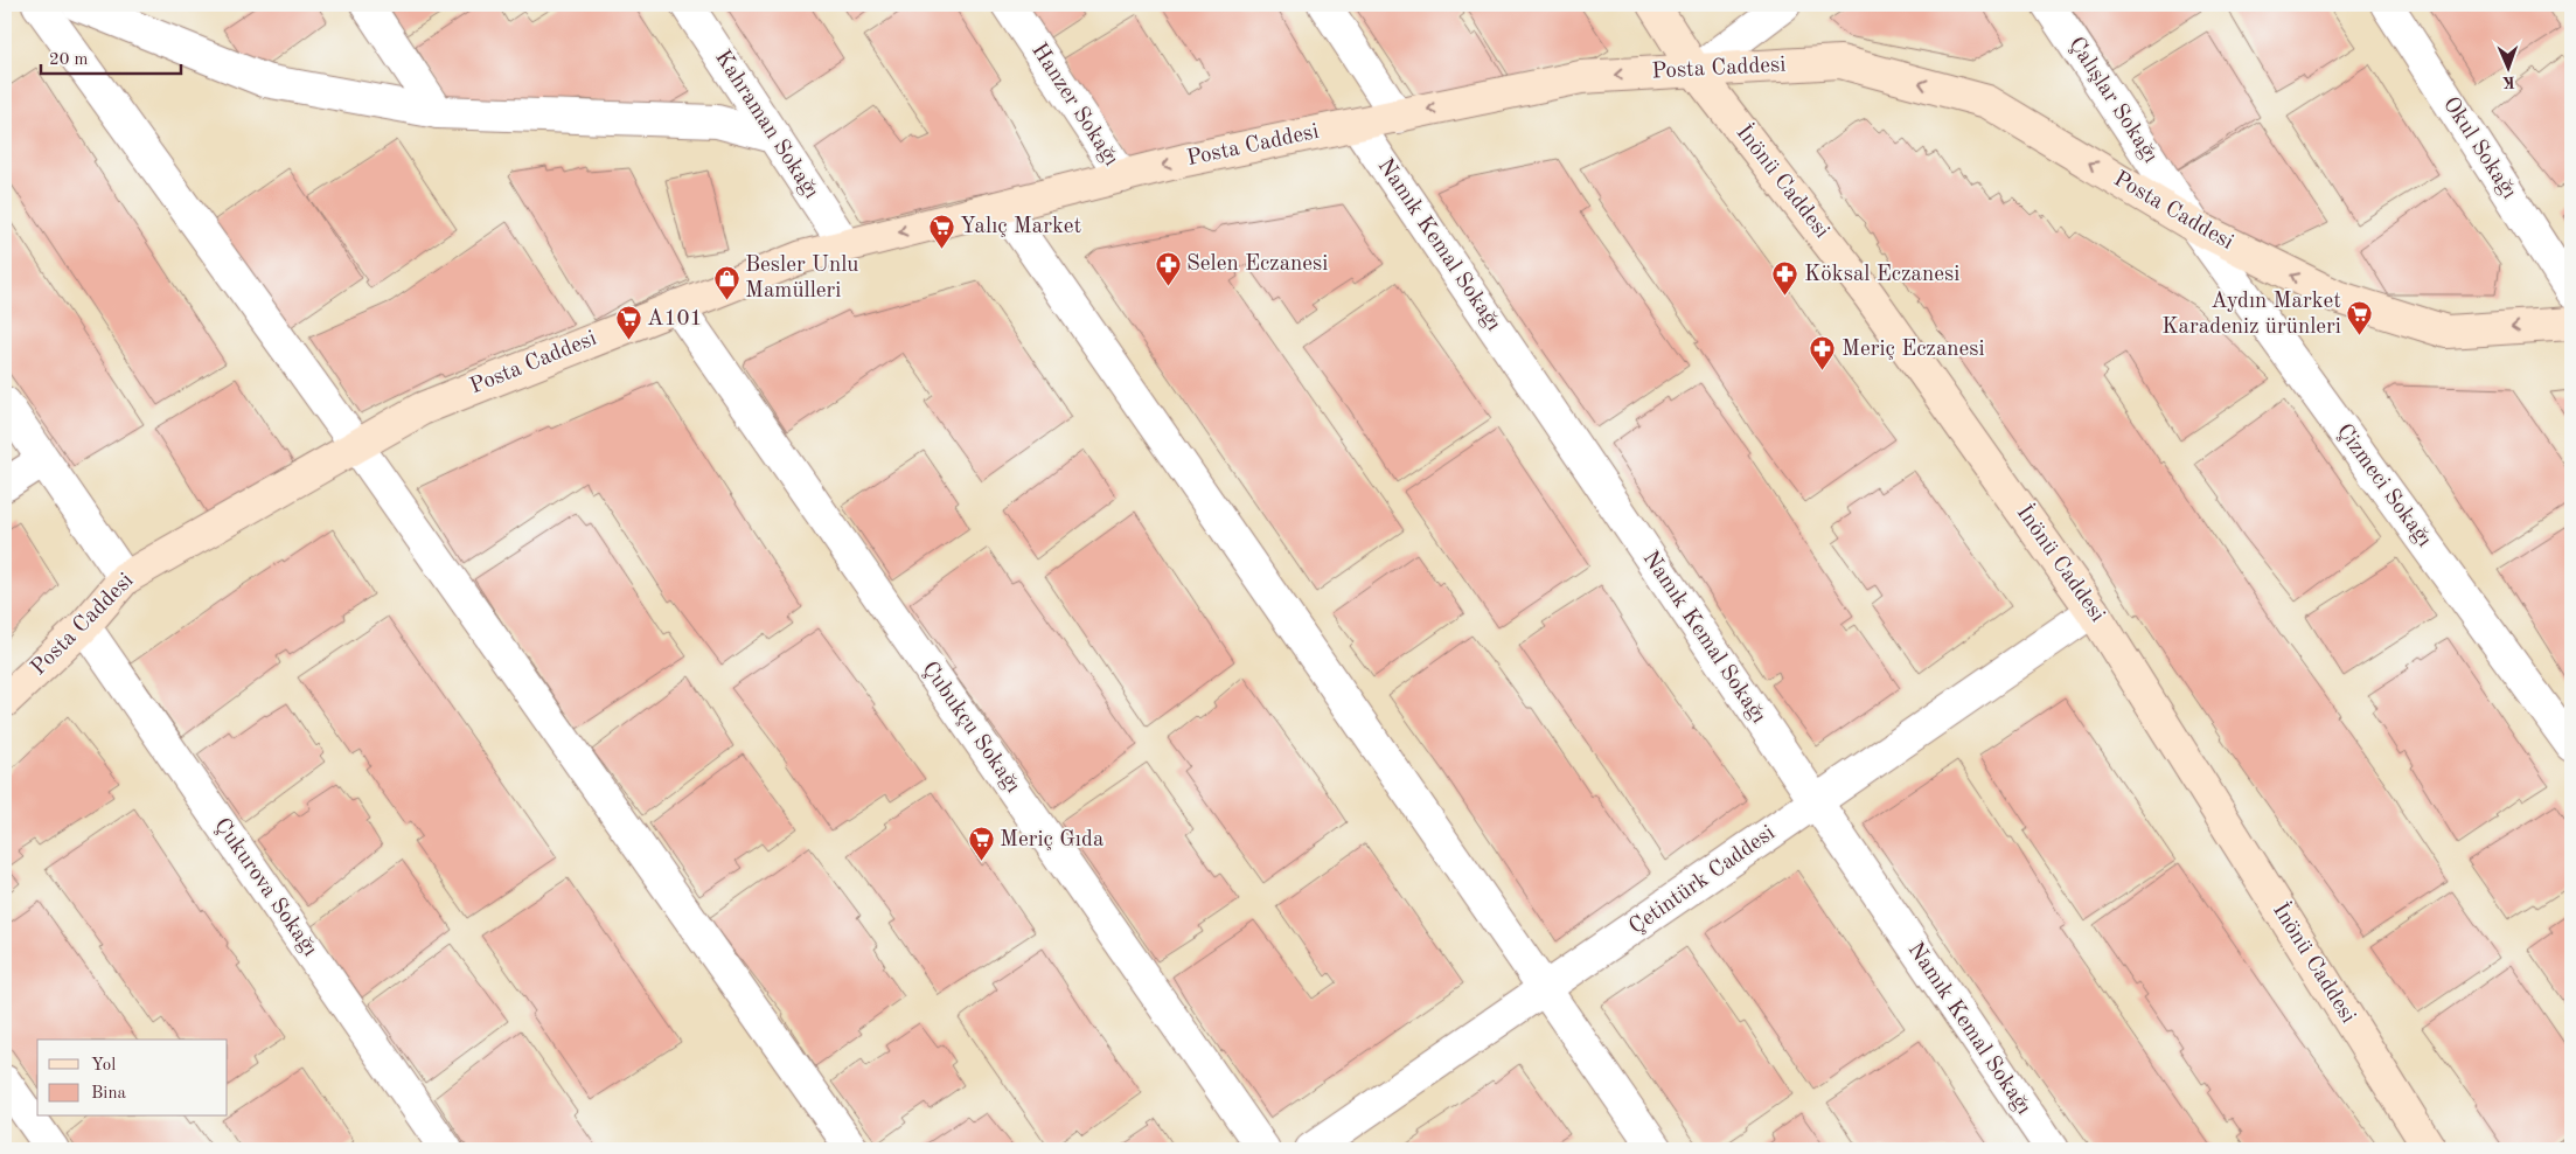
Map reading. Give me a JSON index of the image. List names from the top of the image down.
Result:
{
  "streets": {
    "main road": ["Posta Caddesi", "İnönü Caddesi"],
    "street": [
      "Çalışlar Sokağı",
      "Hanzer Sokağı",
      "Kahraman Sokağı",
      "Okul Sokağı",
      "Namık Kemal Sokağı",
      "Çizmeci Sokağı",
      "Çubukçu Sokağı",
      "Çetintürk Caddesi",
      "Çukurova Sokağı"
    ]
  },
  "crossings": [
    ["Posta Caddesi", "Çalışlar Sokağı"],
    ["Posta Caddesi", "Hanzer Sokağı"],
    ["Posta Caddesi", "Kahraman Sokağı"],
    ["Posta Caddesi", "İnönü Caddesi"],
    ["Posta Caddesi", "Namık Kemal Sokağı"],
    ["Posta Caddesi", "Çizmeci Sokağı"],
    ["Posta Caddesi", "Çubukçu Sokağı"],
    ["Posta Caddesi", "Çukurova Sokağı"],
    ["Çalışlar Sokağı", "Çizmeci Sokağı"],
    ["İnönü Caddesi", "Çetintürk Caddesi"],
    ["Namık Kemal Sokağı", "Çetintürk Caddesi"]
  ],
  "one_way": ["Posta Caddesi"],
  "places": {
    "supermarket": [
      "Yalıç Market",
      "Aydın Market Karadeniz ürünleri",
      "A101",
      "Meriç Gıda"
    ],
    "pharmacy": ["Selen Eczanesi", "Köksal Eczanesi", "Meriç Eczanesi"],
    "shop": ["Besler Unlu Mamülleri"]
  },
  "legend": ["Yol", "Bina"],
  "scale_bar": "20 m",
  "north": "bottom"
}
